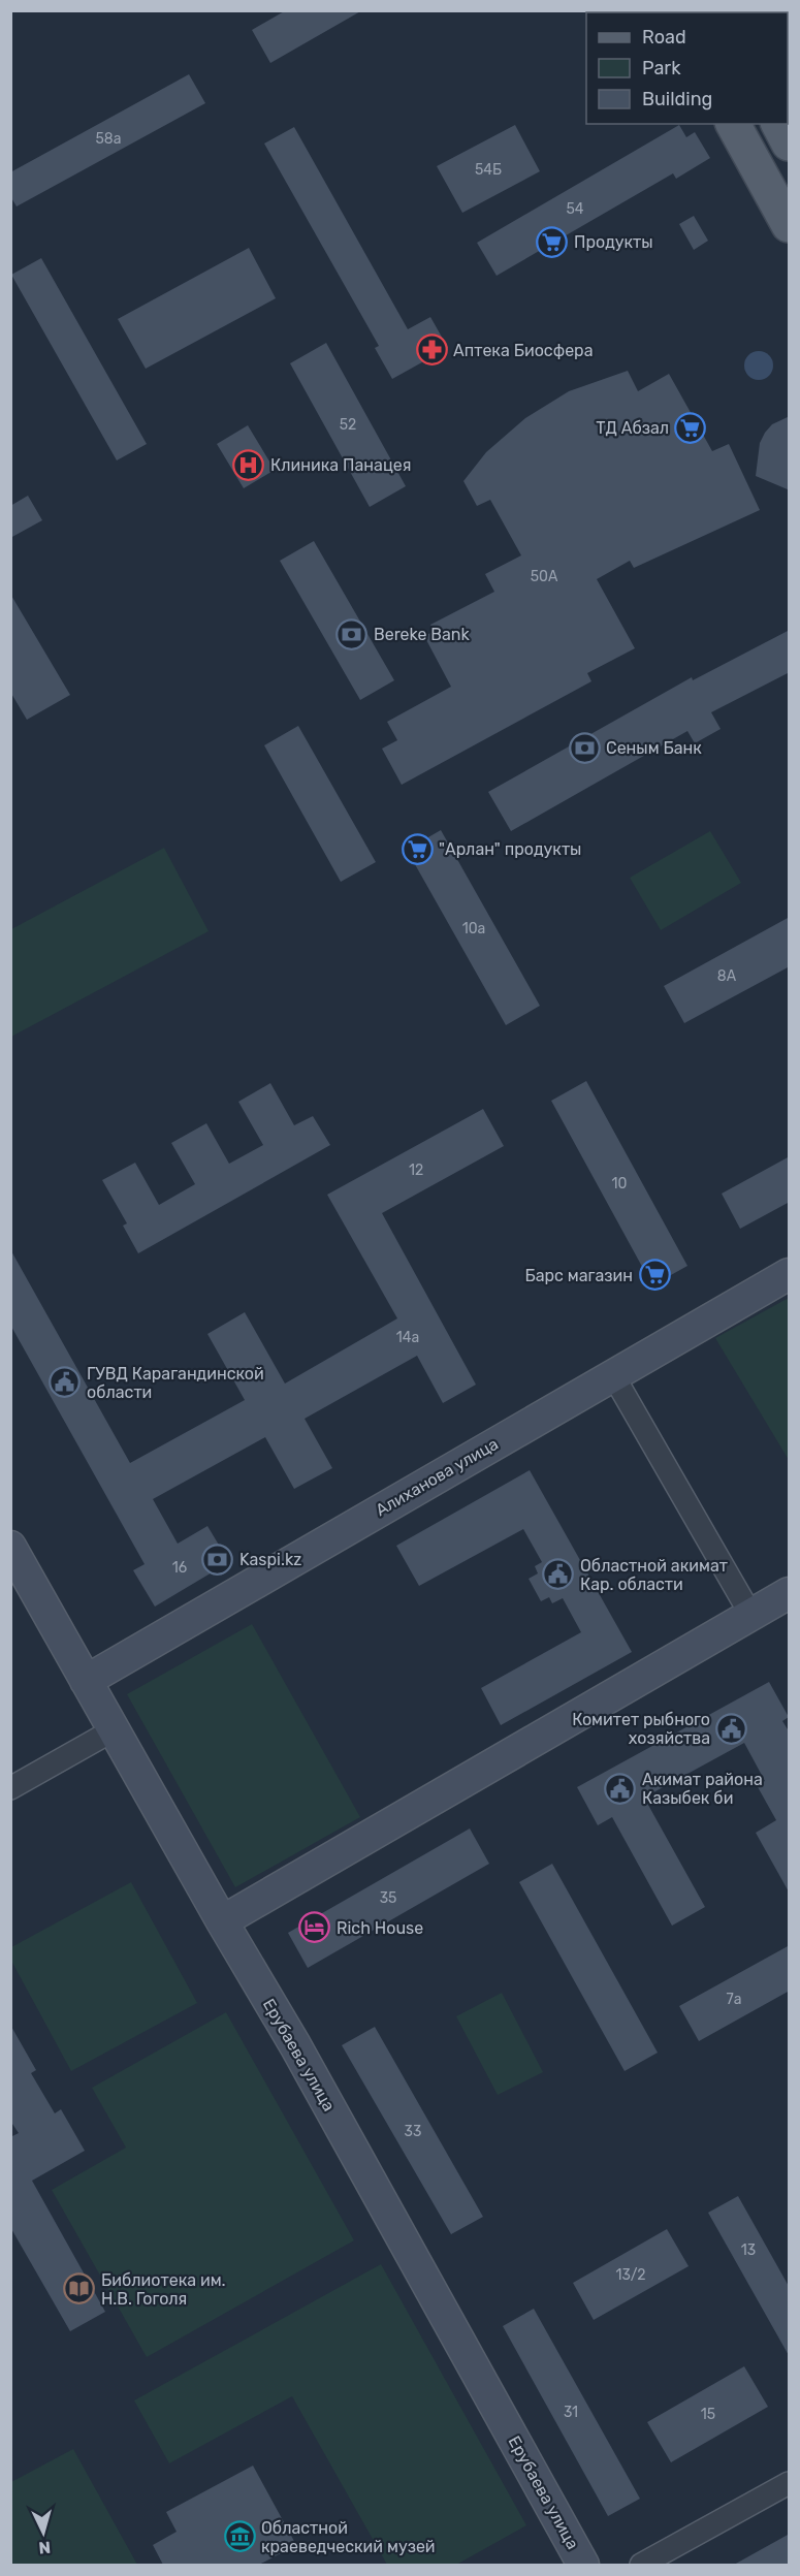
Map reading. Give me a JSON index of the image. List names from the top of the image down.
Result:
{
  "streets": {
    "street": ["Алиханова улица", "Ерубаева улица"]
  },
  "crossings": [
    ["Алиханова улица", "Ерубаева улица"]
  ],
  "places": {
    "supermarket": [
      "Продукты",
      "ТД Абзал",
      "\"Арлан\" продукты",
      "Барс магазин"
    ],
    "pharmacy": ["Аптека Биосфера"],
    "hospital": ["Клиника Панацея"],
    "bank": ["Bereke Bank", "Сеным Банк", "Kaspi.kz"],
    "public building": [
      "ГУВД Карагандинской области",
      "Областной акимат Кар. области",
      "Комитет рыбного хозяйства",
      "Акимат района Казыбек би"
    ],
    "hotel": ["Rich House"],
    "library": ["Библиотека им. Н.В. Гоголя"],
    "museum": ["Областной краеведческий музей"]
  },
  "house_numbers": [
    "58а",
    "54Б",
    "54",
    "52",
    "50А",
    "10а",
    "8А",
    "12",
    "10",
    "14а",
    "16",
    "35",
    "7а",
    "33",
    "13",
    "13/2",
    "31",
    "15"
  ],
  "legend": ["Road", "Park", "Building"],
  "north": "bottom"
}
